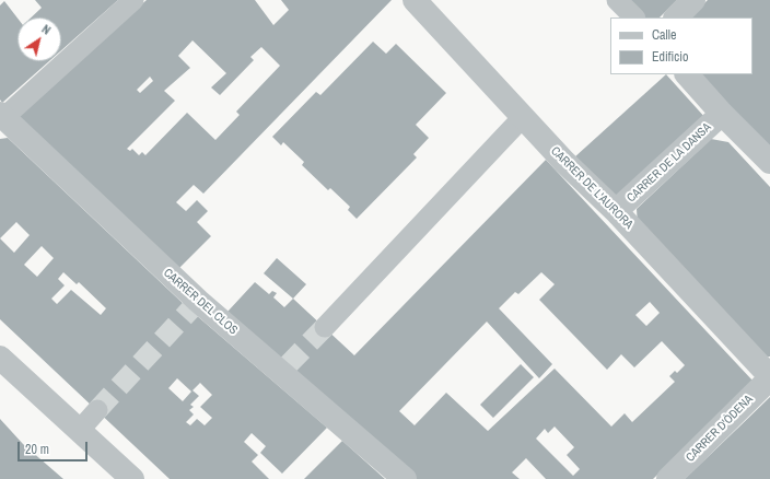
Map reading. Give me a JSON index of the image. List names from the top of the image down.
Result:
{
  "streets": {
    "street": [
      "CARRER DE LA DANSA",
      "CARRER DE L'AURORA",
      "CARRER DEL CLOS",
      "CARRER D'ÒDENA"
    ]
  },
  "crossings": [
    ["CARRER DE LA DANSA", "CARRER DE L'AURORA"],
    ["CARRER DE L'AURORA", "CARRER D'ÒDENA"]
  ],
  "legend": ["Calle", "Edificio"],
  "scale_bar": "20 m",
  "north": "top right"
}
